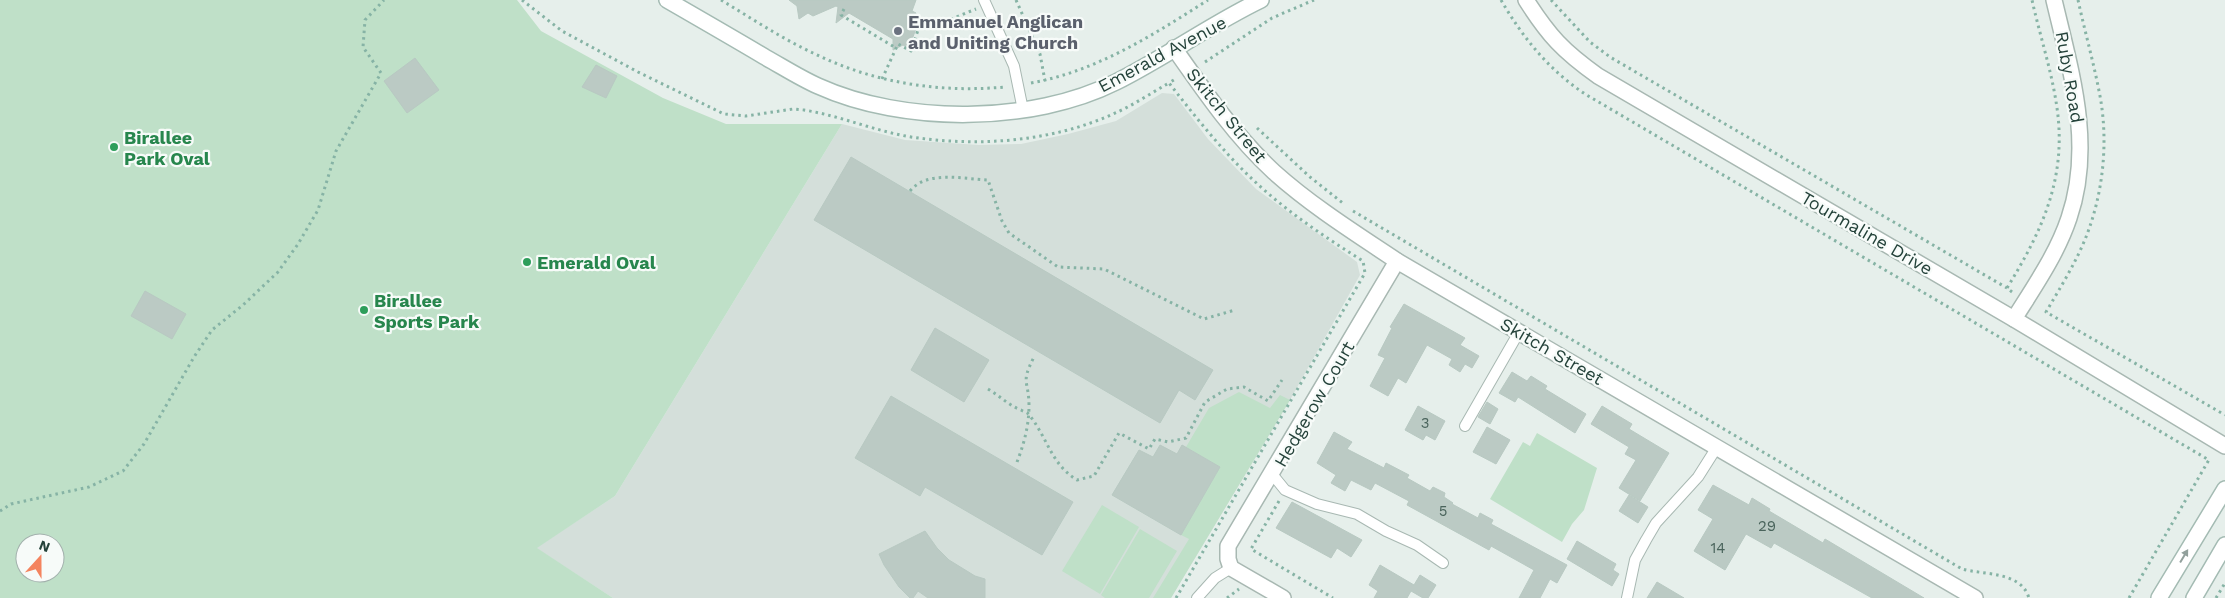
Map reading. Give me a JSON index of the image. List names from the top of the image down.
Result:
{
  "streets": {
    "street": [
      "Emerald Avenue",
      "Ruby Road",
      "Skitch Street",
      "Tourmaline Drive",
      "Hedgerow Court"
    ]
  },
  "crossings": [
    ["Emerald Avenue", "Skitch Street"],
    ["Ruby Road", "Tourmaline Drive"],
    ["Skitch Street", "Hedgerow Court"]
  ],
  "places": [
    "Emmanuel Anglican and Uniting Church",
    "Birallee Park Oval",
    "Emerald Oval",
    "Birallee Sports Park"
  ],
  "house_numbers": [
    "3",
    "5",
    "29",
    "14"
  ],
  "north": "top"
}
